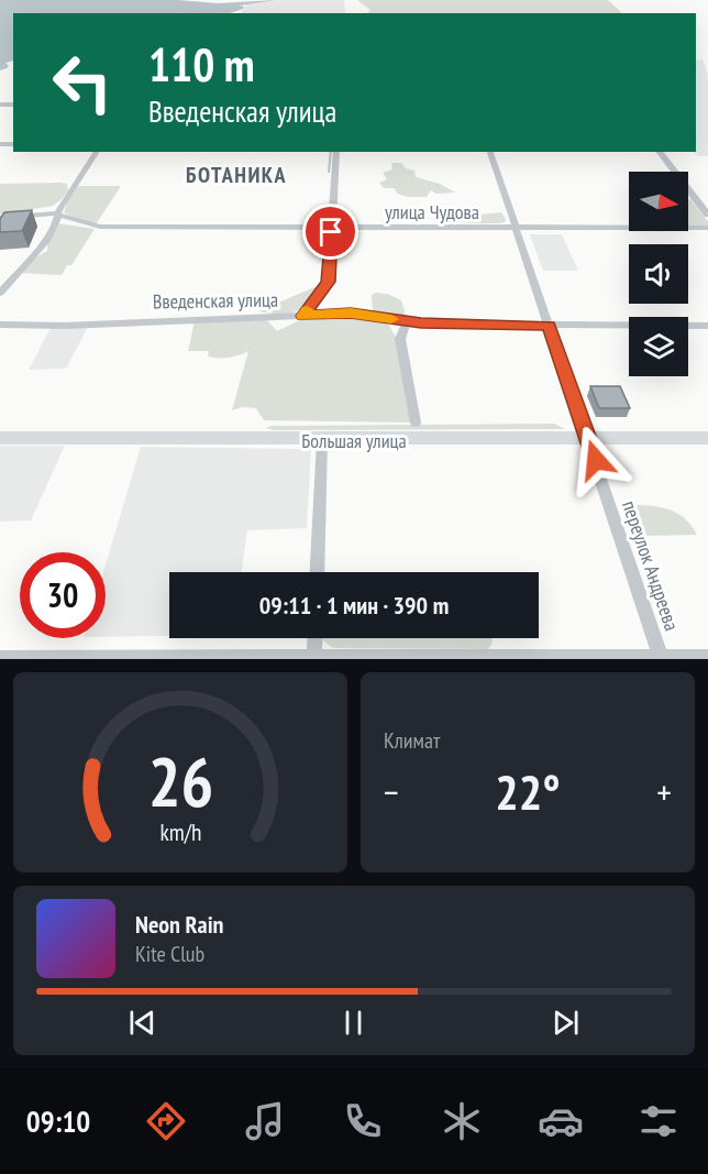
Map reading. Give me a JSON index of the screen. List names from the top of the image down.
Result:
{
  "streets": {
    "main road": ["Большая улица"],
    "street": ["улица Чудова", "Введенская улица", "переулок Андреева"]
  },
  "crossings": [
    ["улица Чудова", "переулок Андреева"],
    ["Введенская улица", "переулок Андреева"],
    ["Большая улица", "переулок Андреева"]
  ],
  "districts": ["БОТАНИКА"],
  "north": "right",
  "page": {
    "turn": ["110 m", "Введенская улица"],
    "limit": "30",
    "trip": "09:11 · 1 мин · 390 m",
    "tile": "Климат",
    "heat": ["−", "22°", "+"],
    "song": ["Neon Rain", "Kite Club"],
    "tabs": "09:10",
    "gauge": ["26", "km/h"]
  }
}
